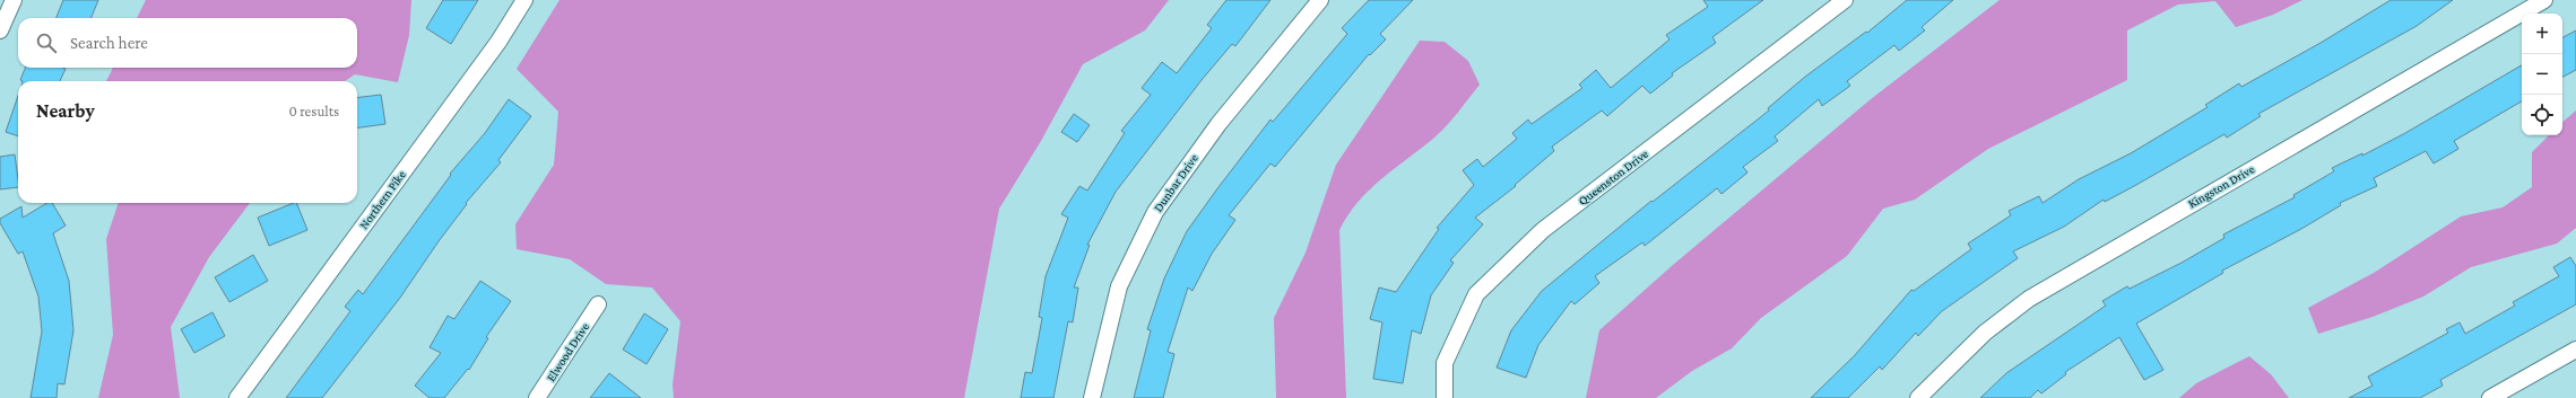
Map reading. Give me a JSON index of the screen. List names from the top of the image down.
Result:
{
  "streets": {
    "street": [
      "Queenston Drive",
      "Dunbar Drive",
      "Kingston Drive",
      "Northern Pike",
      "Elwood Drive"
    ]
  },
  "page": {
    "map_buttons": ["+", "−"],
    "search": "Search here",
    "heading": ["Nearby", "0 results"]
  }
}
